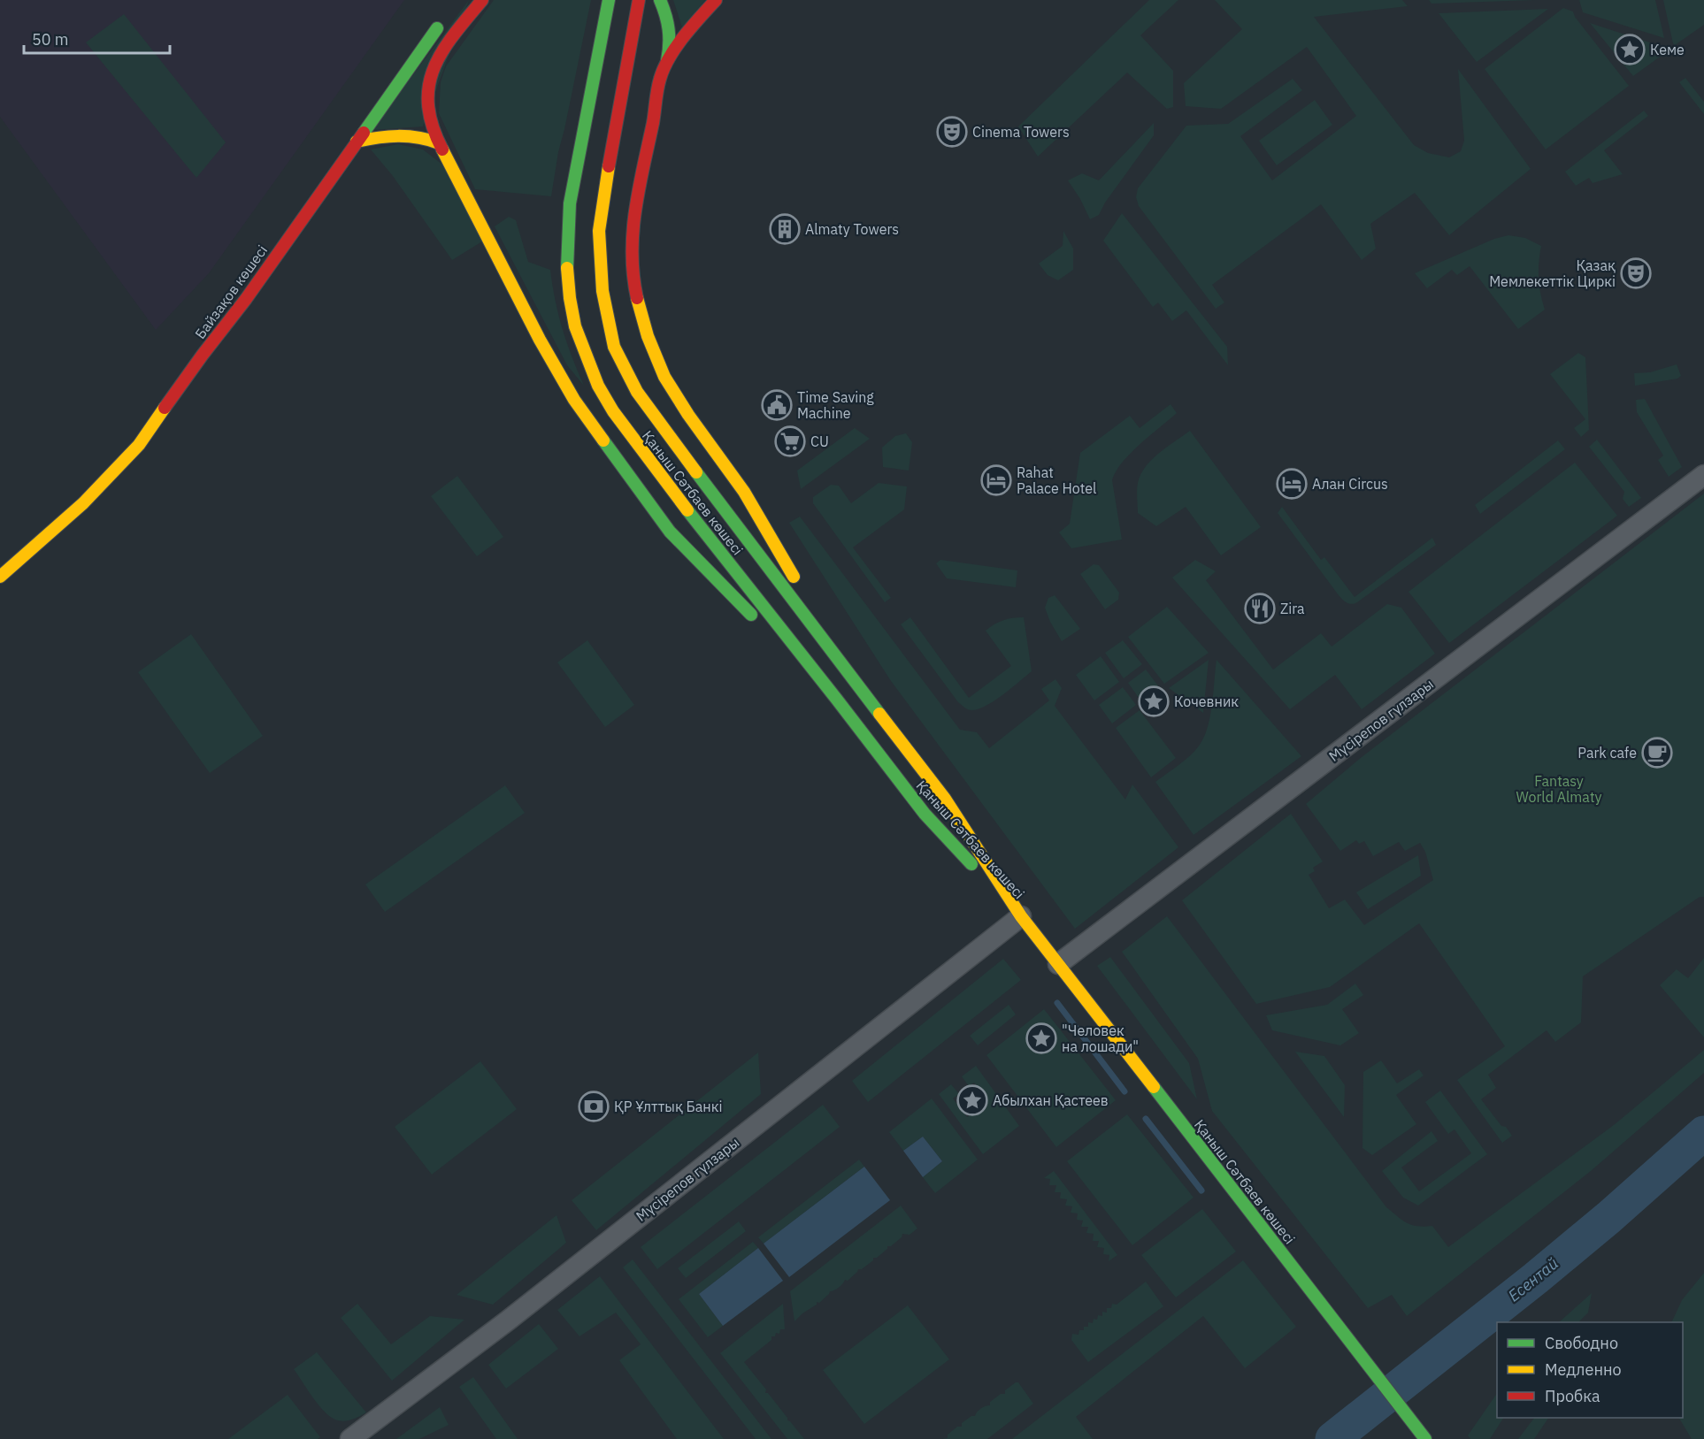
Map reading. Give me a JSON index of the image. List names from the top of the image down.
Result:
{
  "streets": {
    "main road": ["Байзақов көшесі", "Қаныш Сәтбаев көшесі"],
    "street": ["Мүсірепов гүлзары"]
  },
  "crossings": [
    ["Қаныш Сәтбаев көшесі", "Мүсірепов гүлзары"]
  ],
  "water": ["Есентай"],
  "parks": ["Fantasy World Almaty"],
  "places": {
    "place": [
      "Кеме",
      "Кочевник",
      "\"Человек на лошади\"",
      "Абылхан Қастеев"
    ],
    "theatre": ["Cinema Towers", "Қазақ Мемлекеттік Циркі"],
    "building": ["Almaty Towers"],
    "public building": ["Time Saving Machine"],
    "supermarket": ["CU"],
    "hotel": ["Rahat Palace Hotel", "Алан Circus"],
    "restaurant": ["Zira"],
    "cafe": ["Park cafe"],
    "bank": ["ҚР Ұлттық Банкі"]
  },
  "legend": ["Свободно", "Медленно", "Пробка"],
  "scale_bar": "50 m"
}
